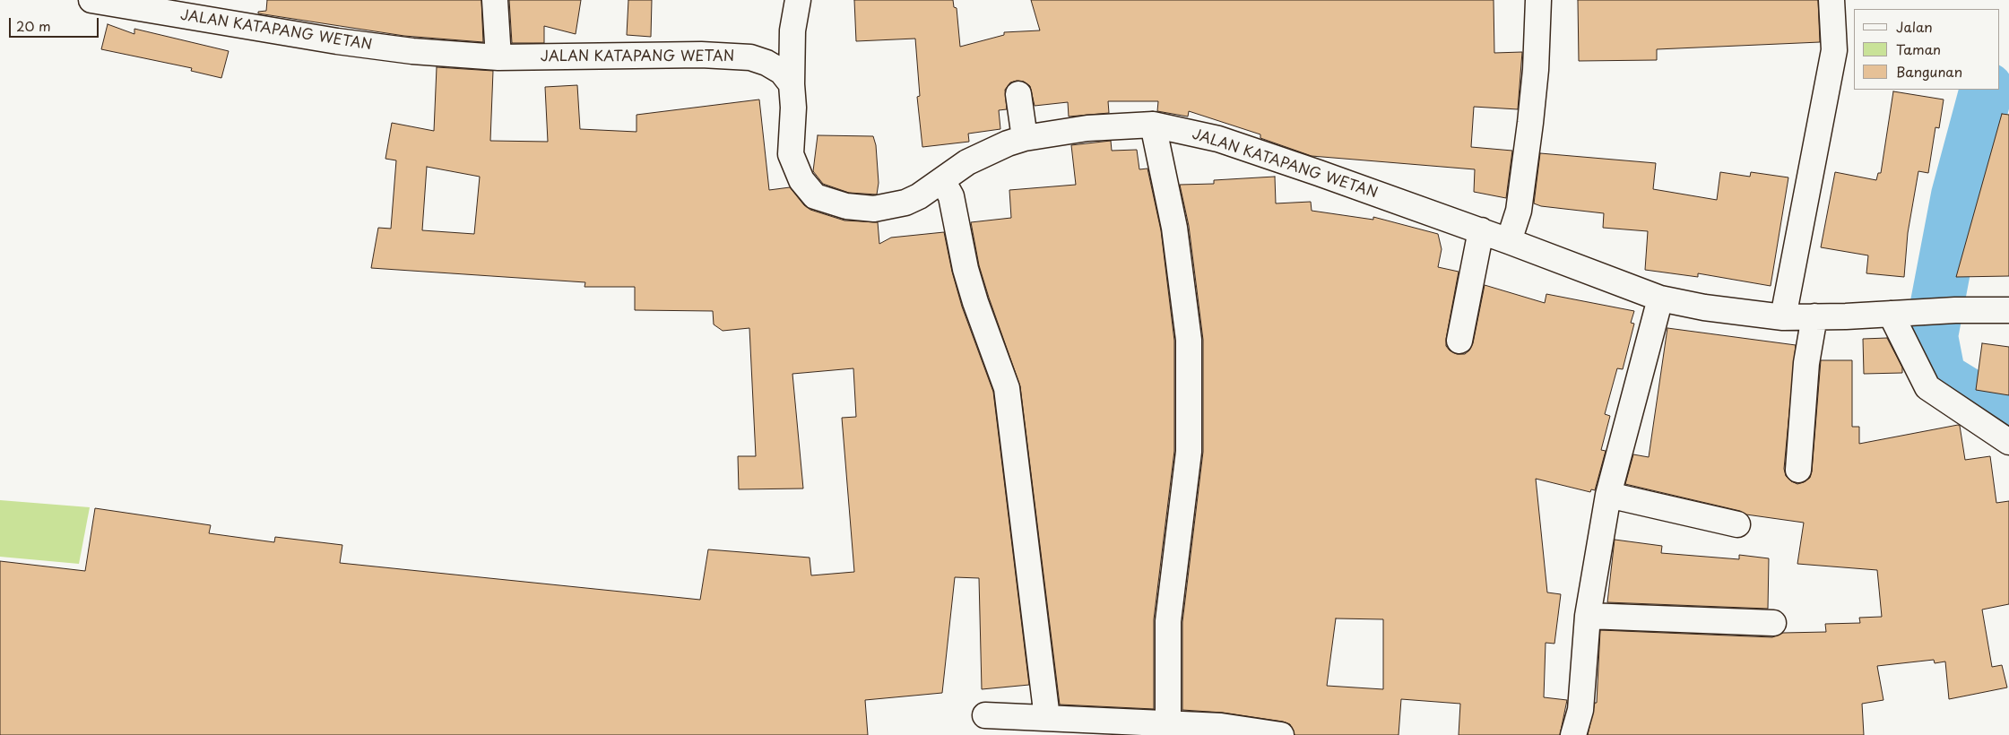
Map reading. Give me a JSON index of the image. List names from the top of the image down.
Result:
{
  "streets": {
    "street": ["JALAN KATAPANG WETAN"]
  },
  "legend": ["Jalan", "Taman", "Bangunan"],
  "scale_bar": "20 m"
}
